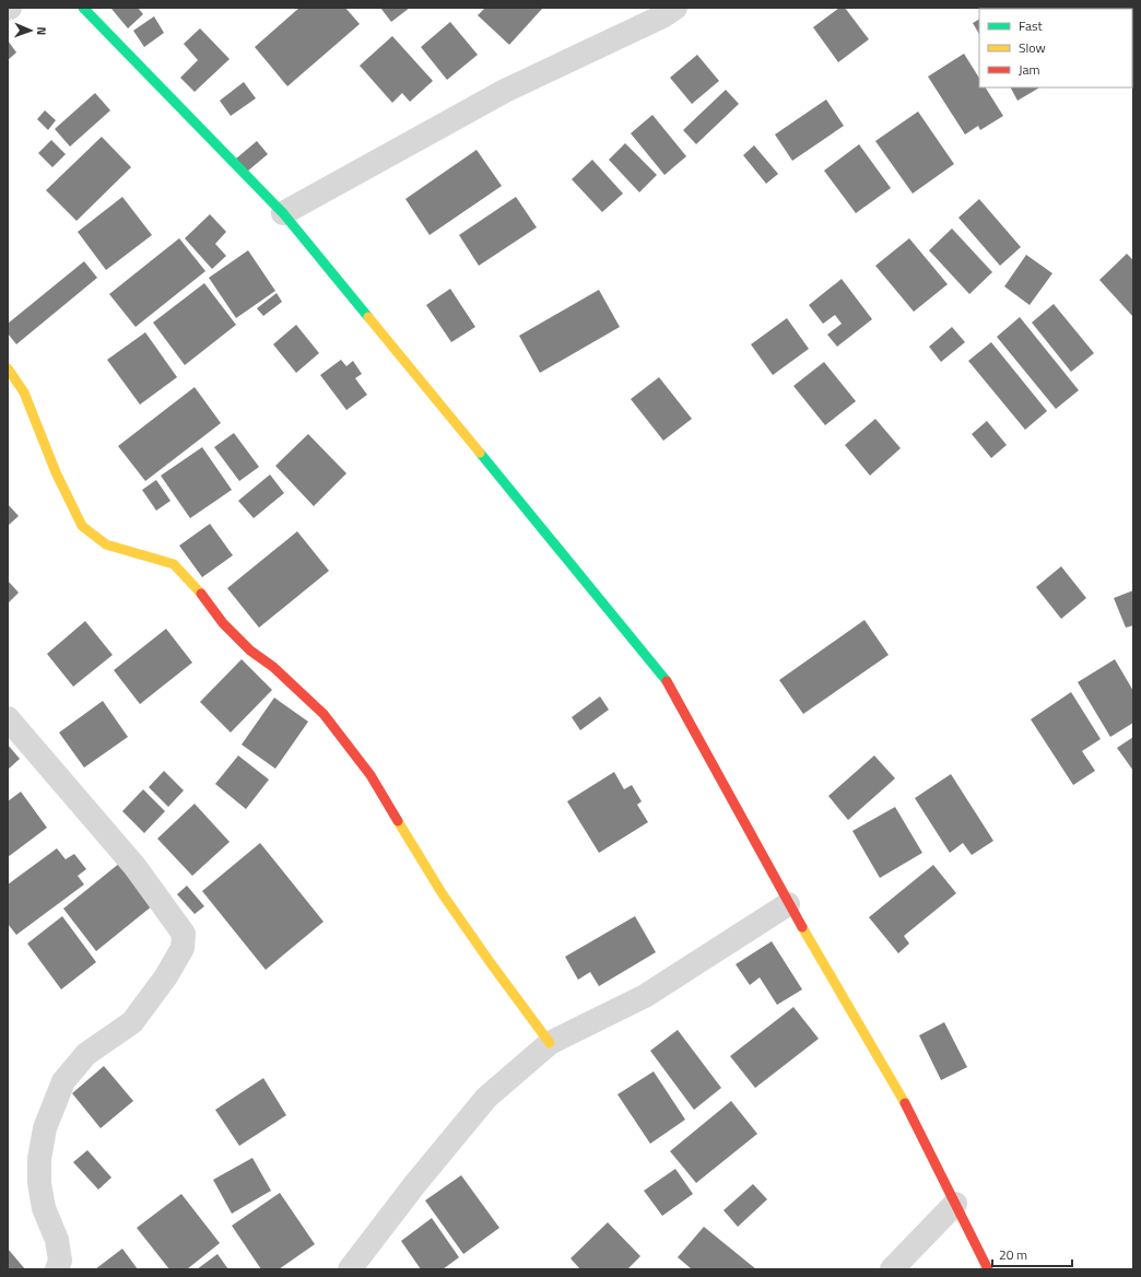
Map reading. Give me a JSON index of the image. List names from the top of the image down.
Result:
{
  "legend": ["Fast", "Slow", "Jam"],
  "scale_bar": "20 m",
  "north": "right"
}
